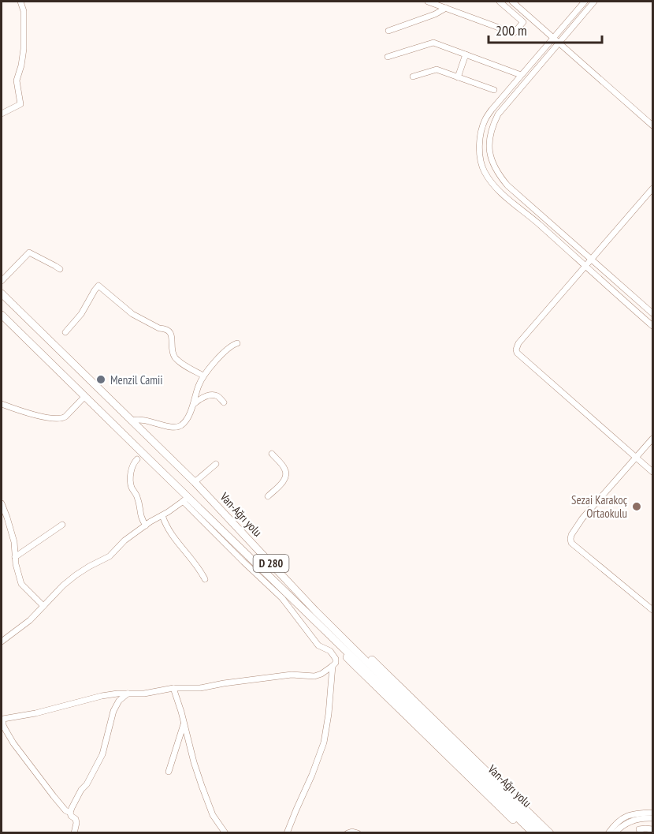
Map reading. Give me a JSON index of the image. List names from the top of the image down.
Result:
{
  "streets": {
    "highway": ["Van-Ağrı yolu", "D 280"]
  },
  "crossings": [
    ["Van-Ağrı yolu", "D 280"]
  ],
  "places": ["Menzil Camii", "Sezai Karakoç Ortaokulu"],
  "scale_bar": "200 m"
}
